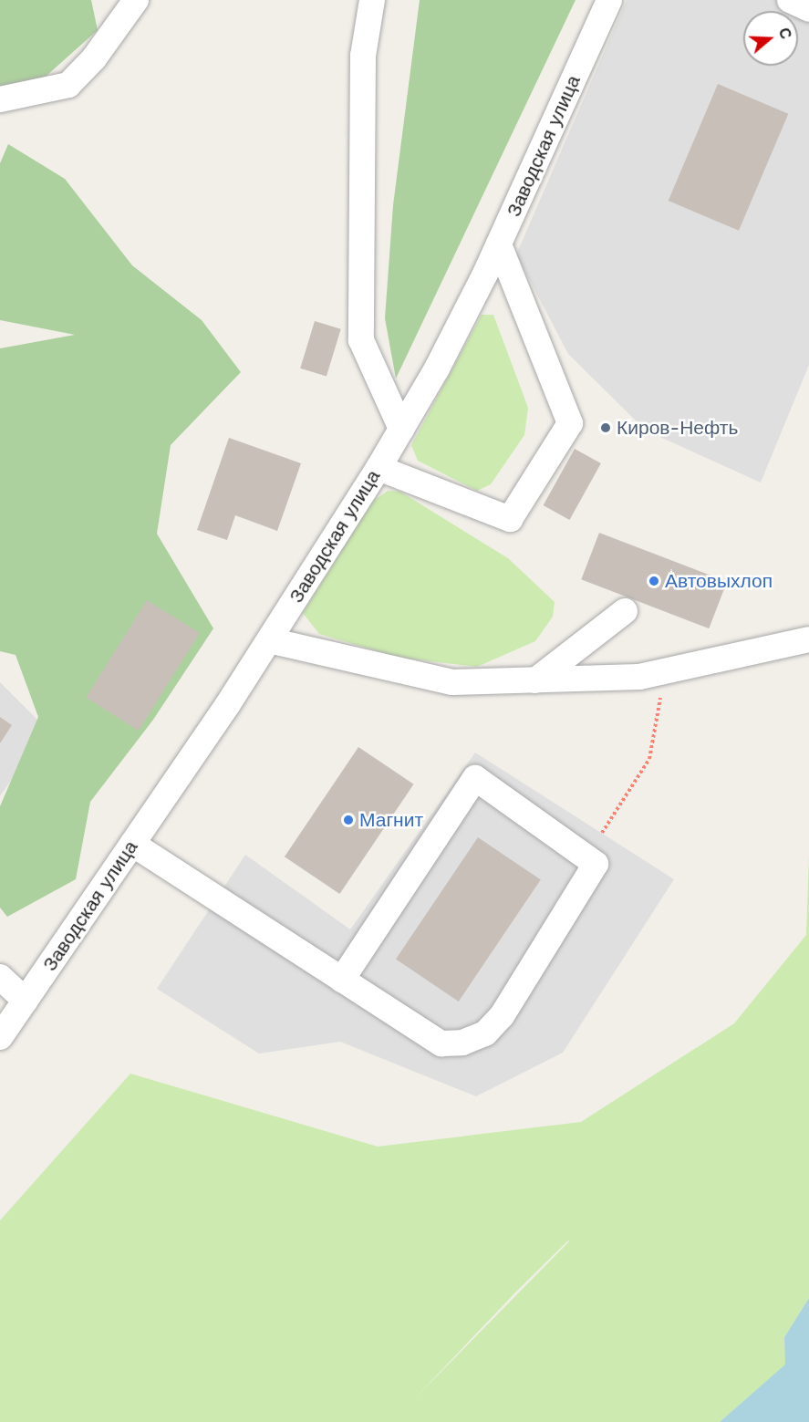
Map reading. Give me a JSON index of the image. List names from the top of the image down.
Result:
{
  "streets": {
    "street": ["Заводская улица"]
  },
  "places": ["Киров-Нефть", "Автовыхлоп", "Магнит"],
  "north": "right"
}
